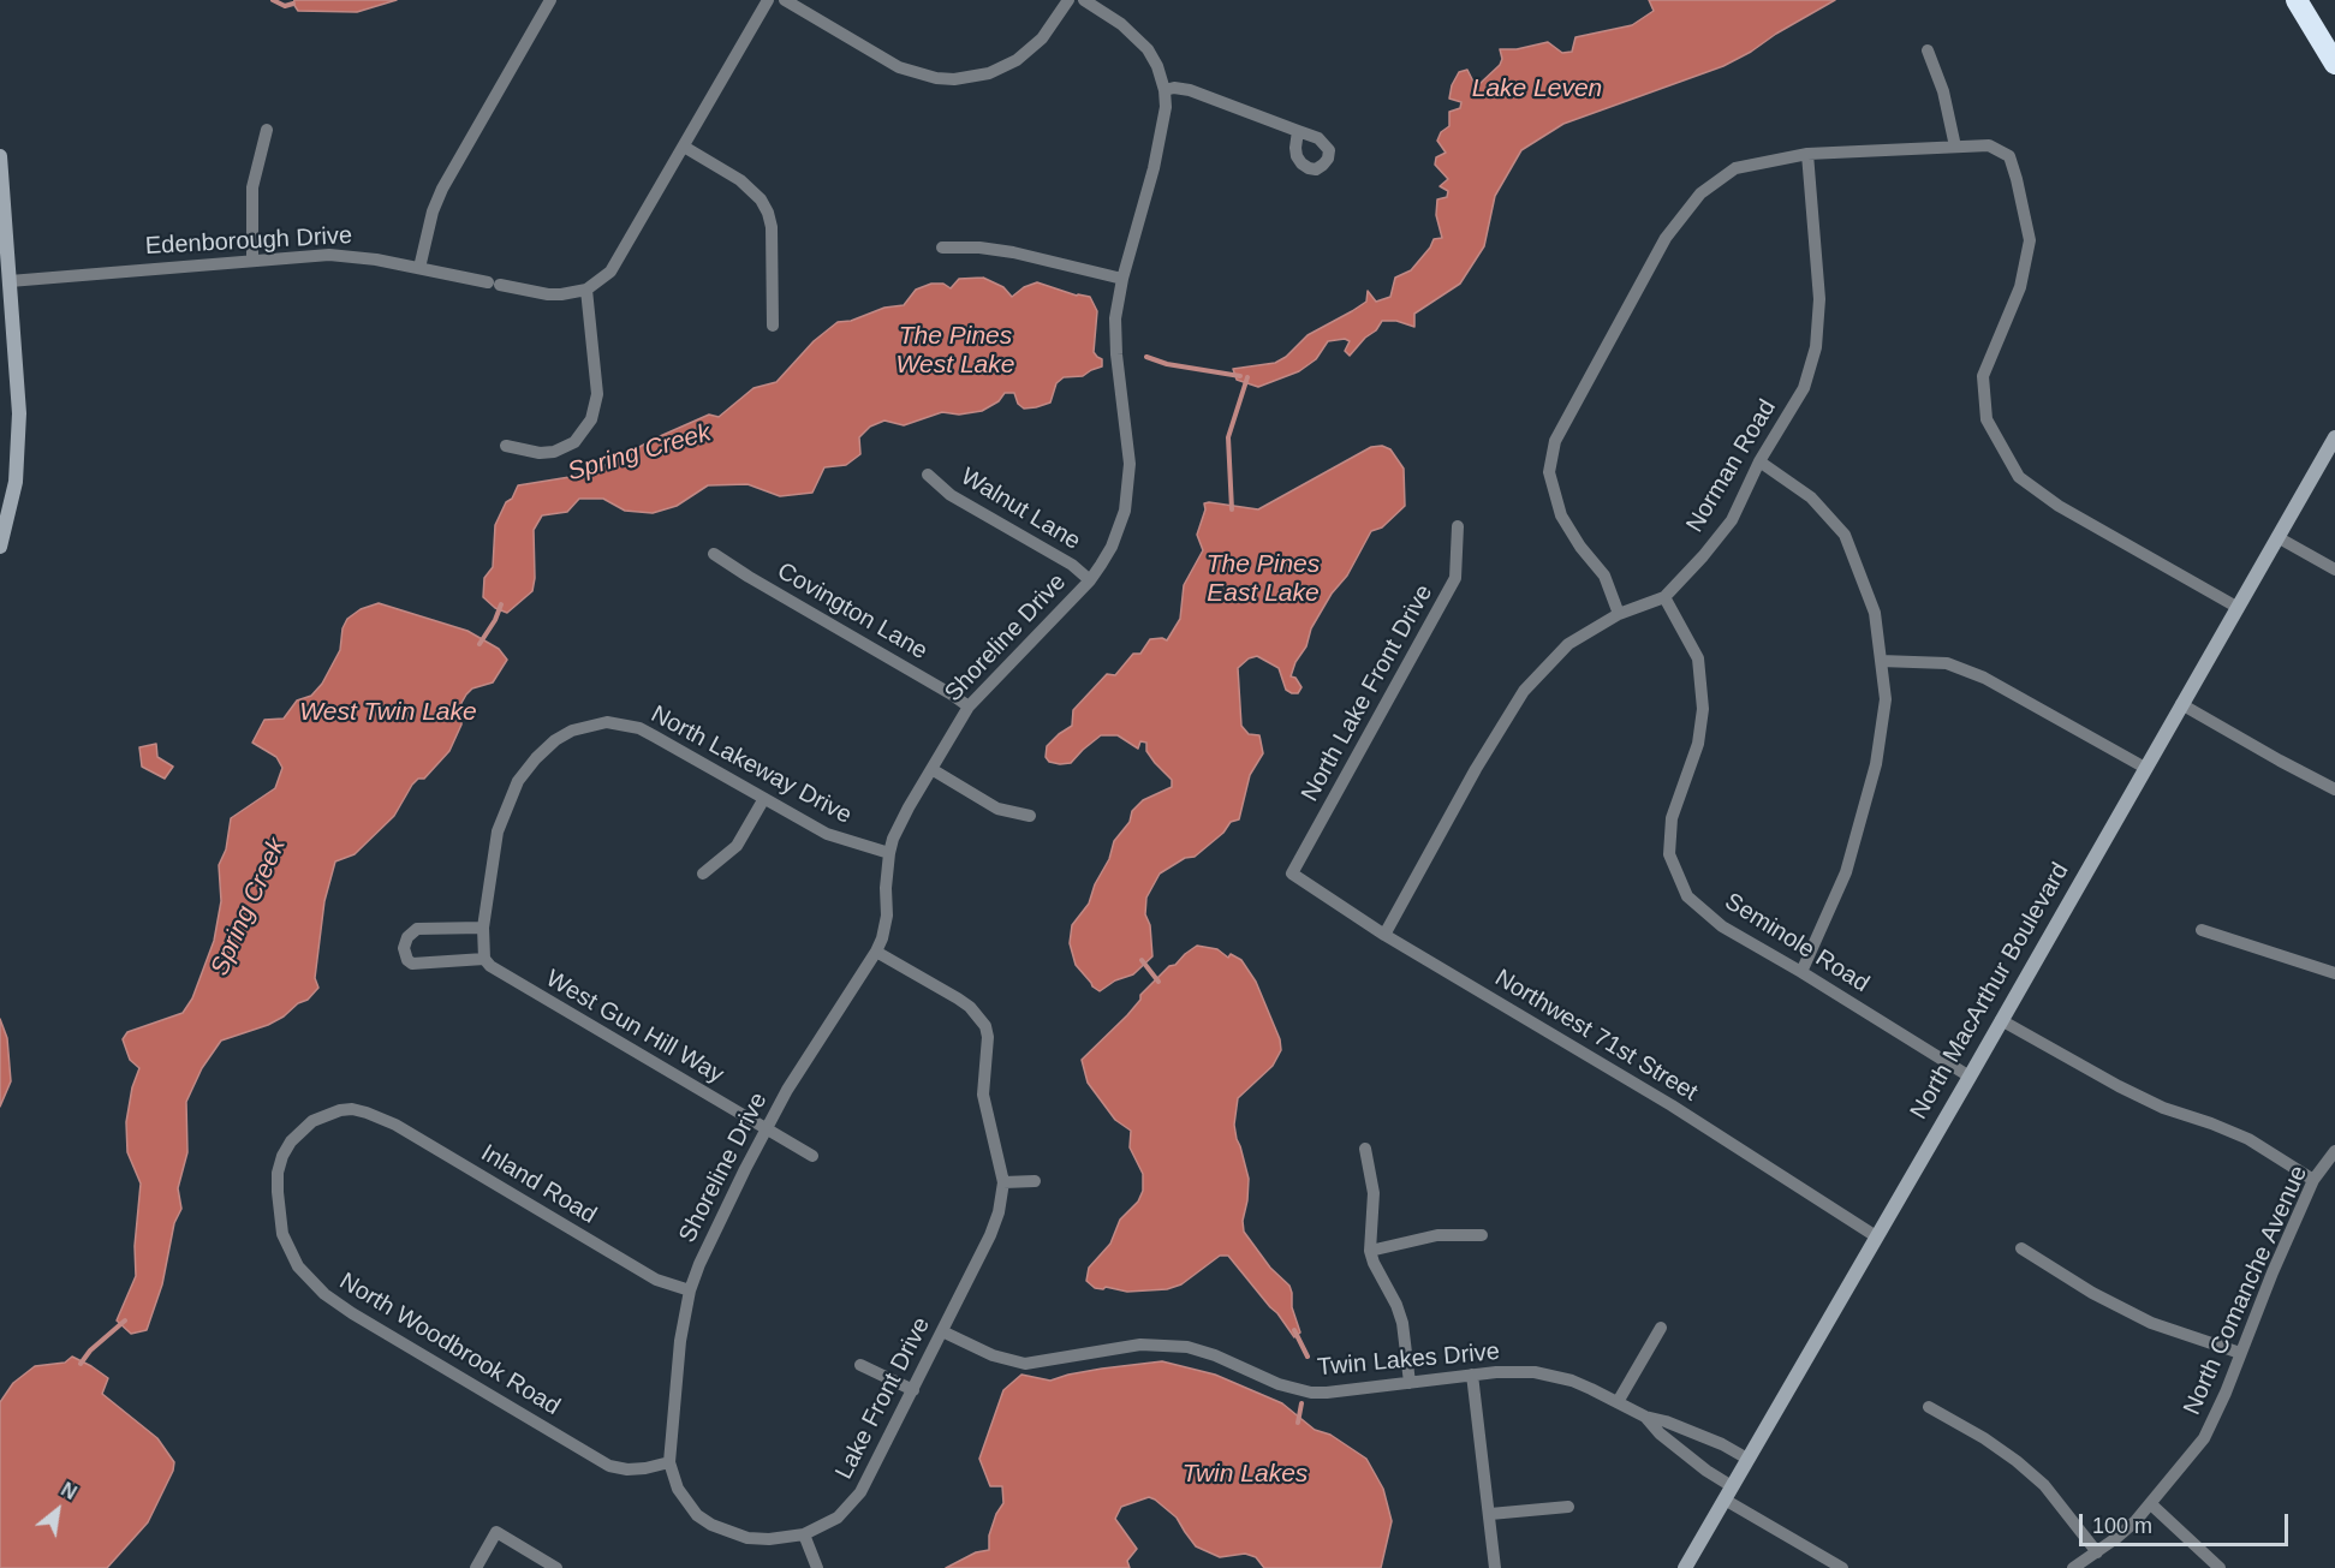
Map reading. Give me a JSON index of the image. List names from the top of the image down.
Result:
{
  "streets": {
    "main road": ["North MacArthur Boulevard"],
    "street": [
      "Edenborough Drive",
      "Norman Road",
      "Walnut Lane",
      "Covington Lane",
      "Shoreline Drive",
      "North Lake Front Drive",
      "North Lakeway Drive",
      "Seminole Road",
      "West Gun Hill Way",
      "Northwest 71st Street",
      "Inland Road",
      "North Comanche Avenue",
      "North Woodbrook Road",
      "Twin Lakes Drive",
      "Lake Front Drive"
    ]
  },
  "crossings": [
    ["Norman Road", "Seminole Road"],
    ["Norman Road", "Northwest 71st Street"],
    ["Walnut Lane", "Shoreline Drive"],
    ["Covington Lane", "Shoreline Drive"],
    ["Shoreline Drive", "North Lakeway Drive"],
    ["Shoreline Drive", "West Gun Hill Way"],
    ["Shoreline Drive", "Inland Road"],
    ["Shoreline Drive", "North Woodbrook Road"],
    ["Shoreline Drive", "Lake Front Drive"],
    ["North Lake Front Drive", "Northwest 71st Street"],
    ["Seminole Road", "North MacArthur Boulevard"],
    ["North MacArthur Boulevard", "Northwest 71st Street"],
    ["North MacArthur Boulevard", "Twin Lakes Drive"],
    ["Inland Road", "North Woodbrook Road"],
    ["North Woodbrook Road", "Lake Front Drive"],
    ["Twin Lakes Drive", "Lake Front Drive"]
  ],
  "water": [
    "Lake Leven",
    "The Pines West Lake",
    "Spring Creek",
    "The Pines East Lake",
    "West Twin Lake",
    "Twin Lakes"
  ],
  "scale_bar": "100 m",
  "north": "top right"
}
